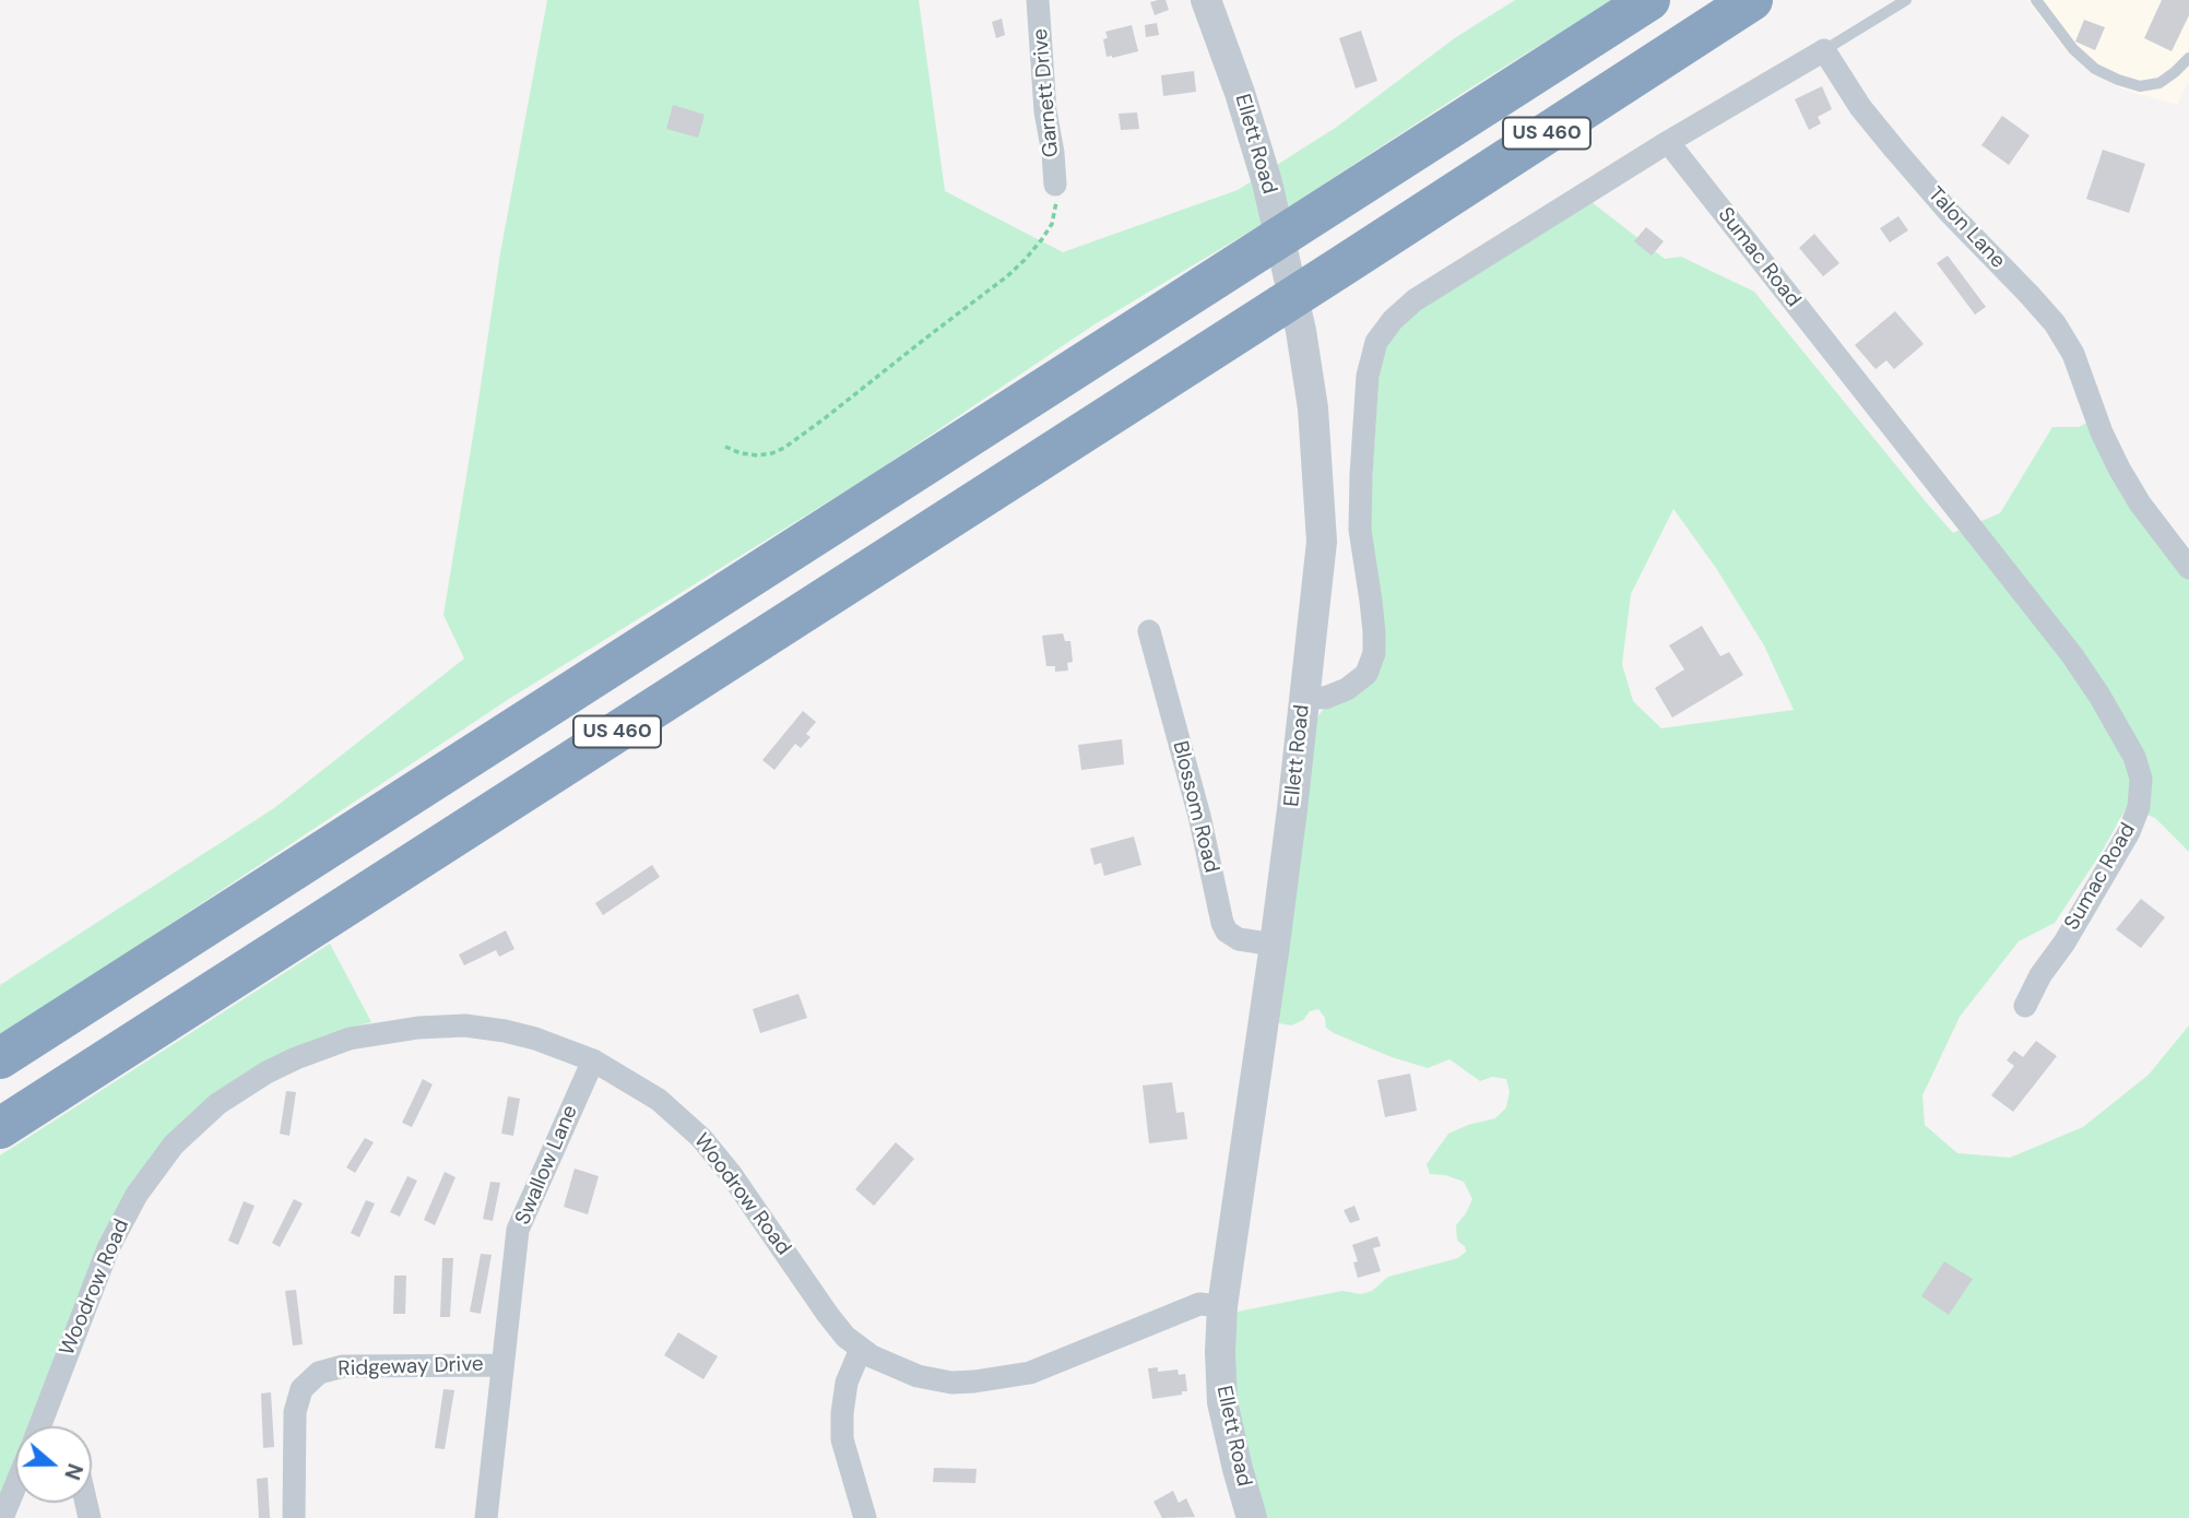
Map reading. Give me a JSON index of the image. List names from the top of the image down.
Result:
{
  "streets": {
    "highway": ["US 460"],
    "street": [
      "Garnett Drive",
      "Ellett Road",
      "Talon Lane",
      "Sumac Road",
      "Blossom Road",
      "Swallow Lane",
      "Woodrow Road",
      "Ridgeway Drive"
    ]
  },
  "crossings": [
    ["Ellett Road", "Blossom Road"],
    ["Ellett Road", "Woodrow Road"],
    ["Swallow Lane", "Woodrow Road"],
    ["Swallow Lane", "Ridgeway Drive"]
  ],
  "north": "right"
}
